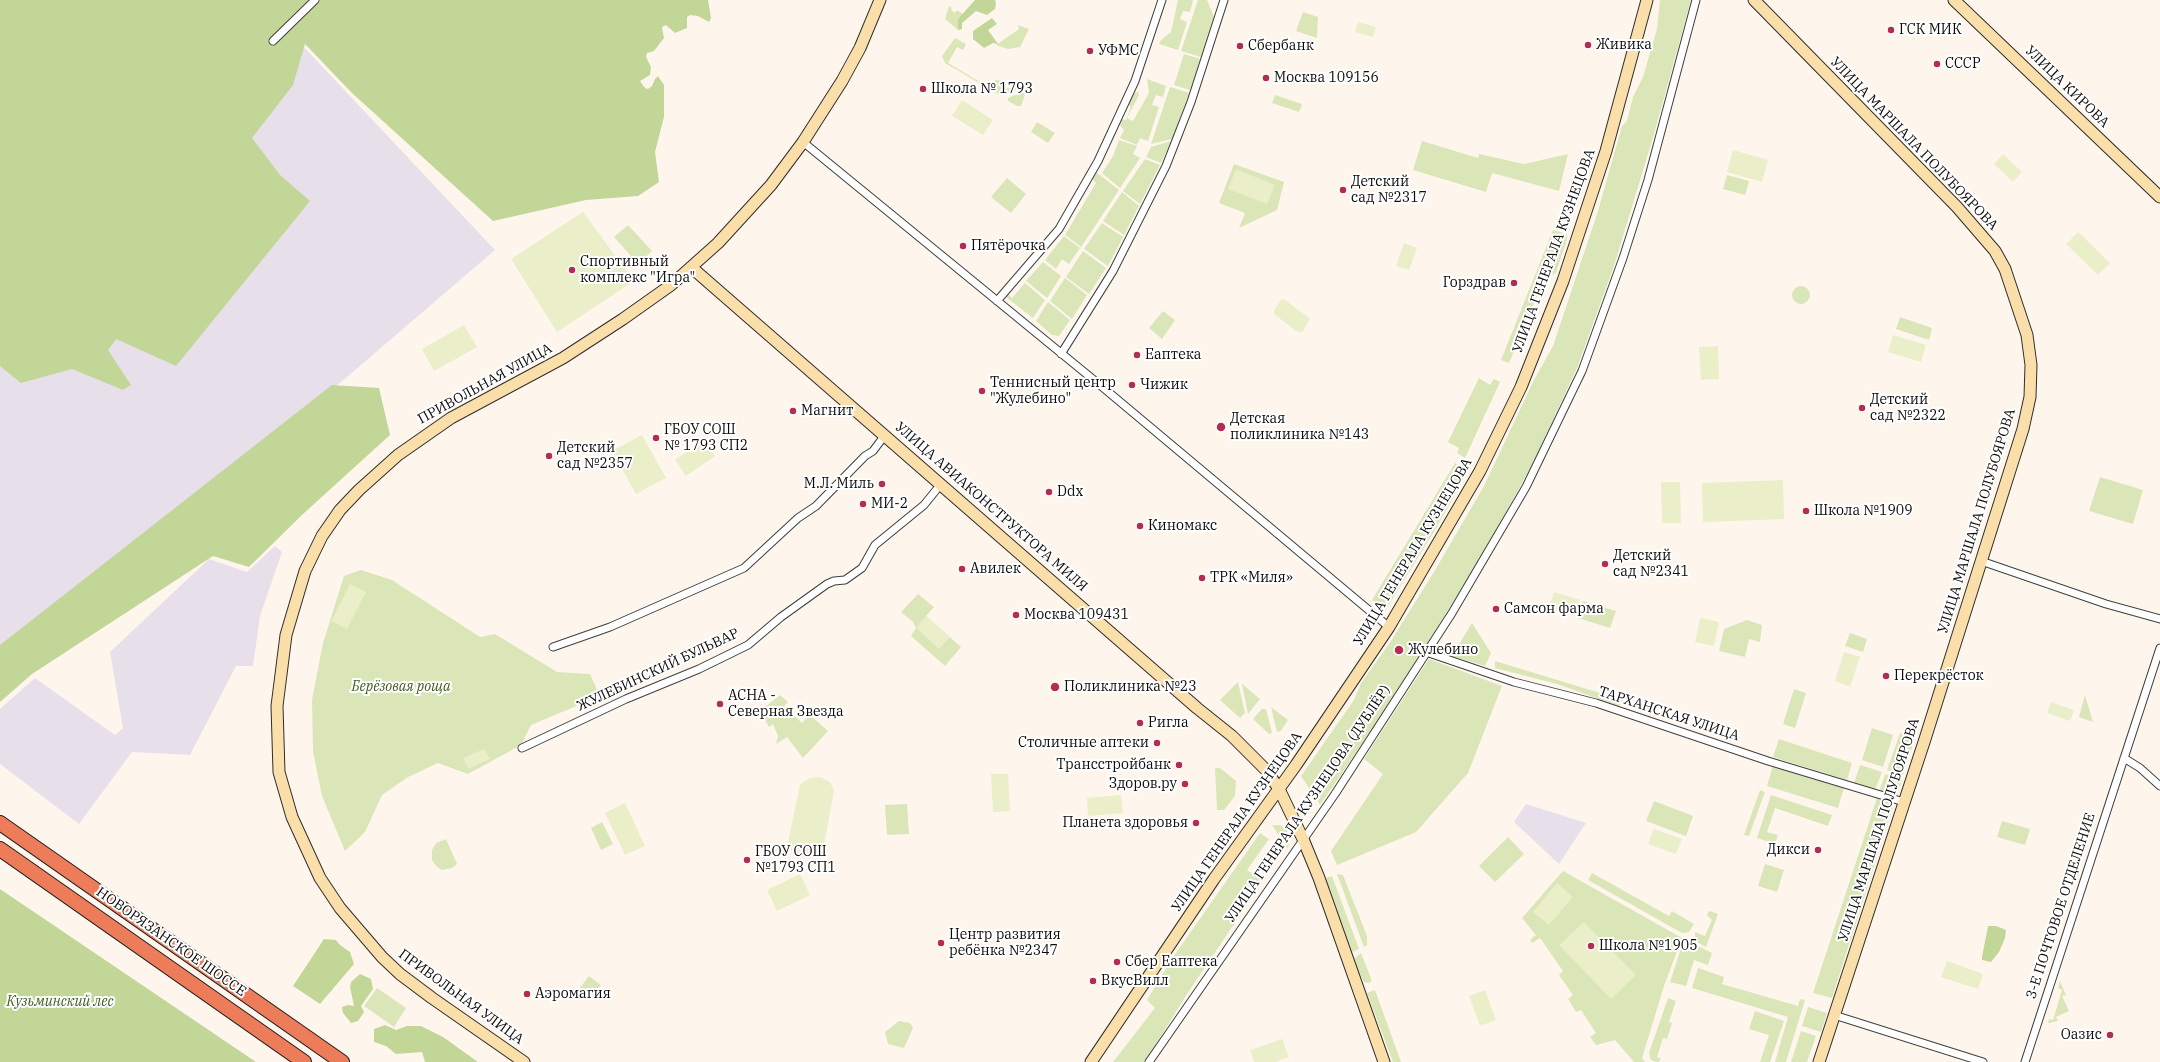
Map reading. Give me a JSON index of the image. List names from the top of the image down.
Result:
{
  "streets": {
    "highway": ["НОВОРЯЗАНСКОЕ ШОССЕ"],
    "main road": [
      "УЛИЦА КИРОВА",
      "УЛИЦА МАРШАЛА ПОЛУБОЯРОВА",
      "УЛИЦА ГЕНЕРАЛА КУЗНЕЦОВА",
      "ПРИВОЛЬНАЯ УЛИЦА",
      "УЛИЦА АВИАКОНСТРУКТОРА МИЛЯ"
    ],
    "street": [
      "ЖУЛЕБИНСКИЙ БУЛЬВАР",
      "ТАРХАНСКАЯ УЛИЦА",
      "УЛИЦА ГЕНЕРАЛА КУЗНЕЦОВА (ДУБЛЁР)",
      "3-Е ПОЧТОВОЕ ОТДЕЛЕНИЕ"
    ]
  },
  "crossings": [
    ["УЛИЦА МАРШАЛА ПОЛУБОЯРОВА", "ТАРХАНСКАЯ УЛИЦА"],
    ["УЛИЦА ГЕНЕРАЛА КУЗНЕЦОВА", "УЛИЦА АВИАКОНСТРУКТОРА МИЛЯ"],
    ["ПРИВОЛЬНАЯ УЛИЦА", "УЛИЦА АВИАКОНСТРУКТОРА МИЛЯ"],
    ["УЛИЦА АВИАКОНСТРУКТОРА МИЛЯ", "ЖУЛЕБИНСКИЙ БУЛЬВАР"],
    ["УЛИЦА АВИАКОНСТРУКТОРА МИЛЯ", "УЛИЦА ГЕНЕРАЛА КУЗНЕЦОВА (ДУБЛЁР)"],
    ["ТАРХАНСКАЯ УЛИЦА", "УЛИЦА ГЕНЕРАЛА КУЗНЕЦОВА (ДУБЛЁР)"]
  ],
  "parks": ["Берёзовая роща", "Кузьминский лес"],
  "places": [
    "ГСК МИК",
    "Живика",
    "Сбербанк",
    "УФМС",
    "СССР",
    "Москва 109156",
    "Школа № 1793",
    "Детский сад №2317",
    "Пятёрочка",
    "Спортивный комплекс \"Игра\"",
    "Горздрав",
    "Еаптека",
    "Чижик",
    "Теннисный центр \"Жулебино\"",
    "Детский сад №2322",
    "Магнит",
    "Детская поликлиника №143",
    "ГБОУ СОШ № 1793 СП2",
    "Детский сад №2357",
    "М.Л. Миль",
    "Ddx",
    "МИ-2",
    "Школа №1909",
    "Киномакс",
    "Детский сад №2341",
    "Авилек",
    "ТРК «Миля»",
    "Самсон фарма",
    "Москва 109431",
    "Жулебино",
    "Перекрёсток",
    "Поликлиника №23",
    "АСНА - Северная Звезда",
    "Ригла",
    "Столичные аптеки",
    "Трансстройбанк",
    "Здоров.ру",
    "Планета здоровья",
    "Дикси",
    "ГБОУ СОШ №1793 СП1",
    "Центр развития ребёнка №2347",
    "Школа №1905",
    "Сбер Еаптека",
    "ВкусВилл",
    "Аэромагия",
    "Оазис"
  ]
}
